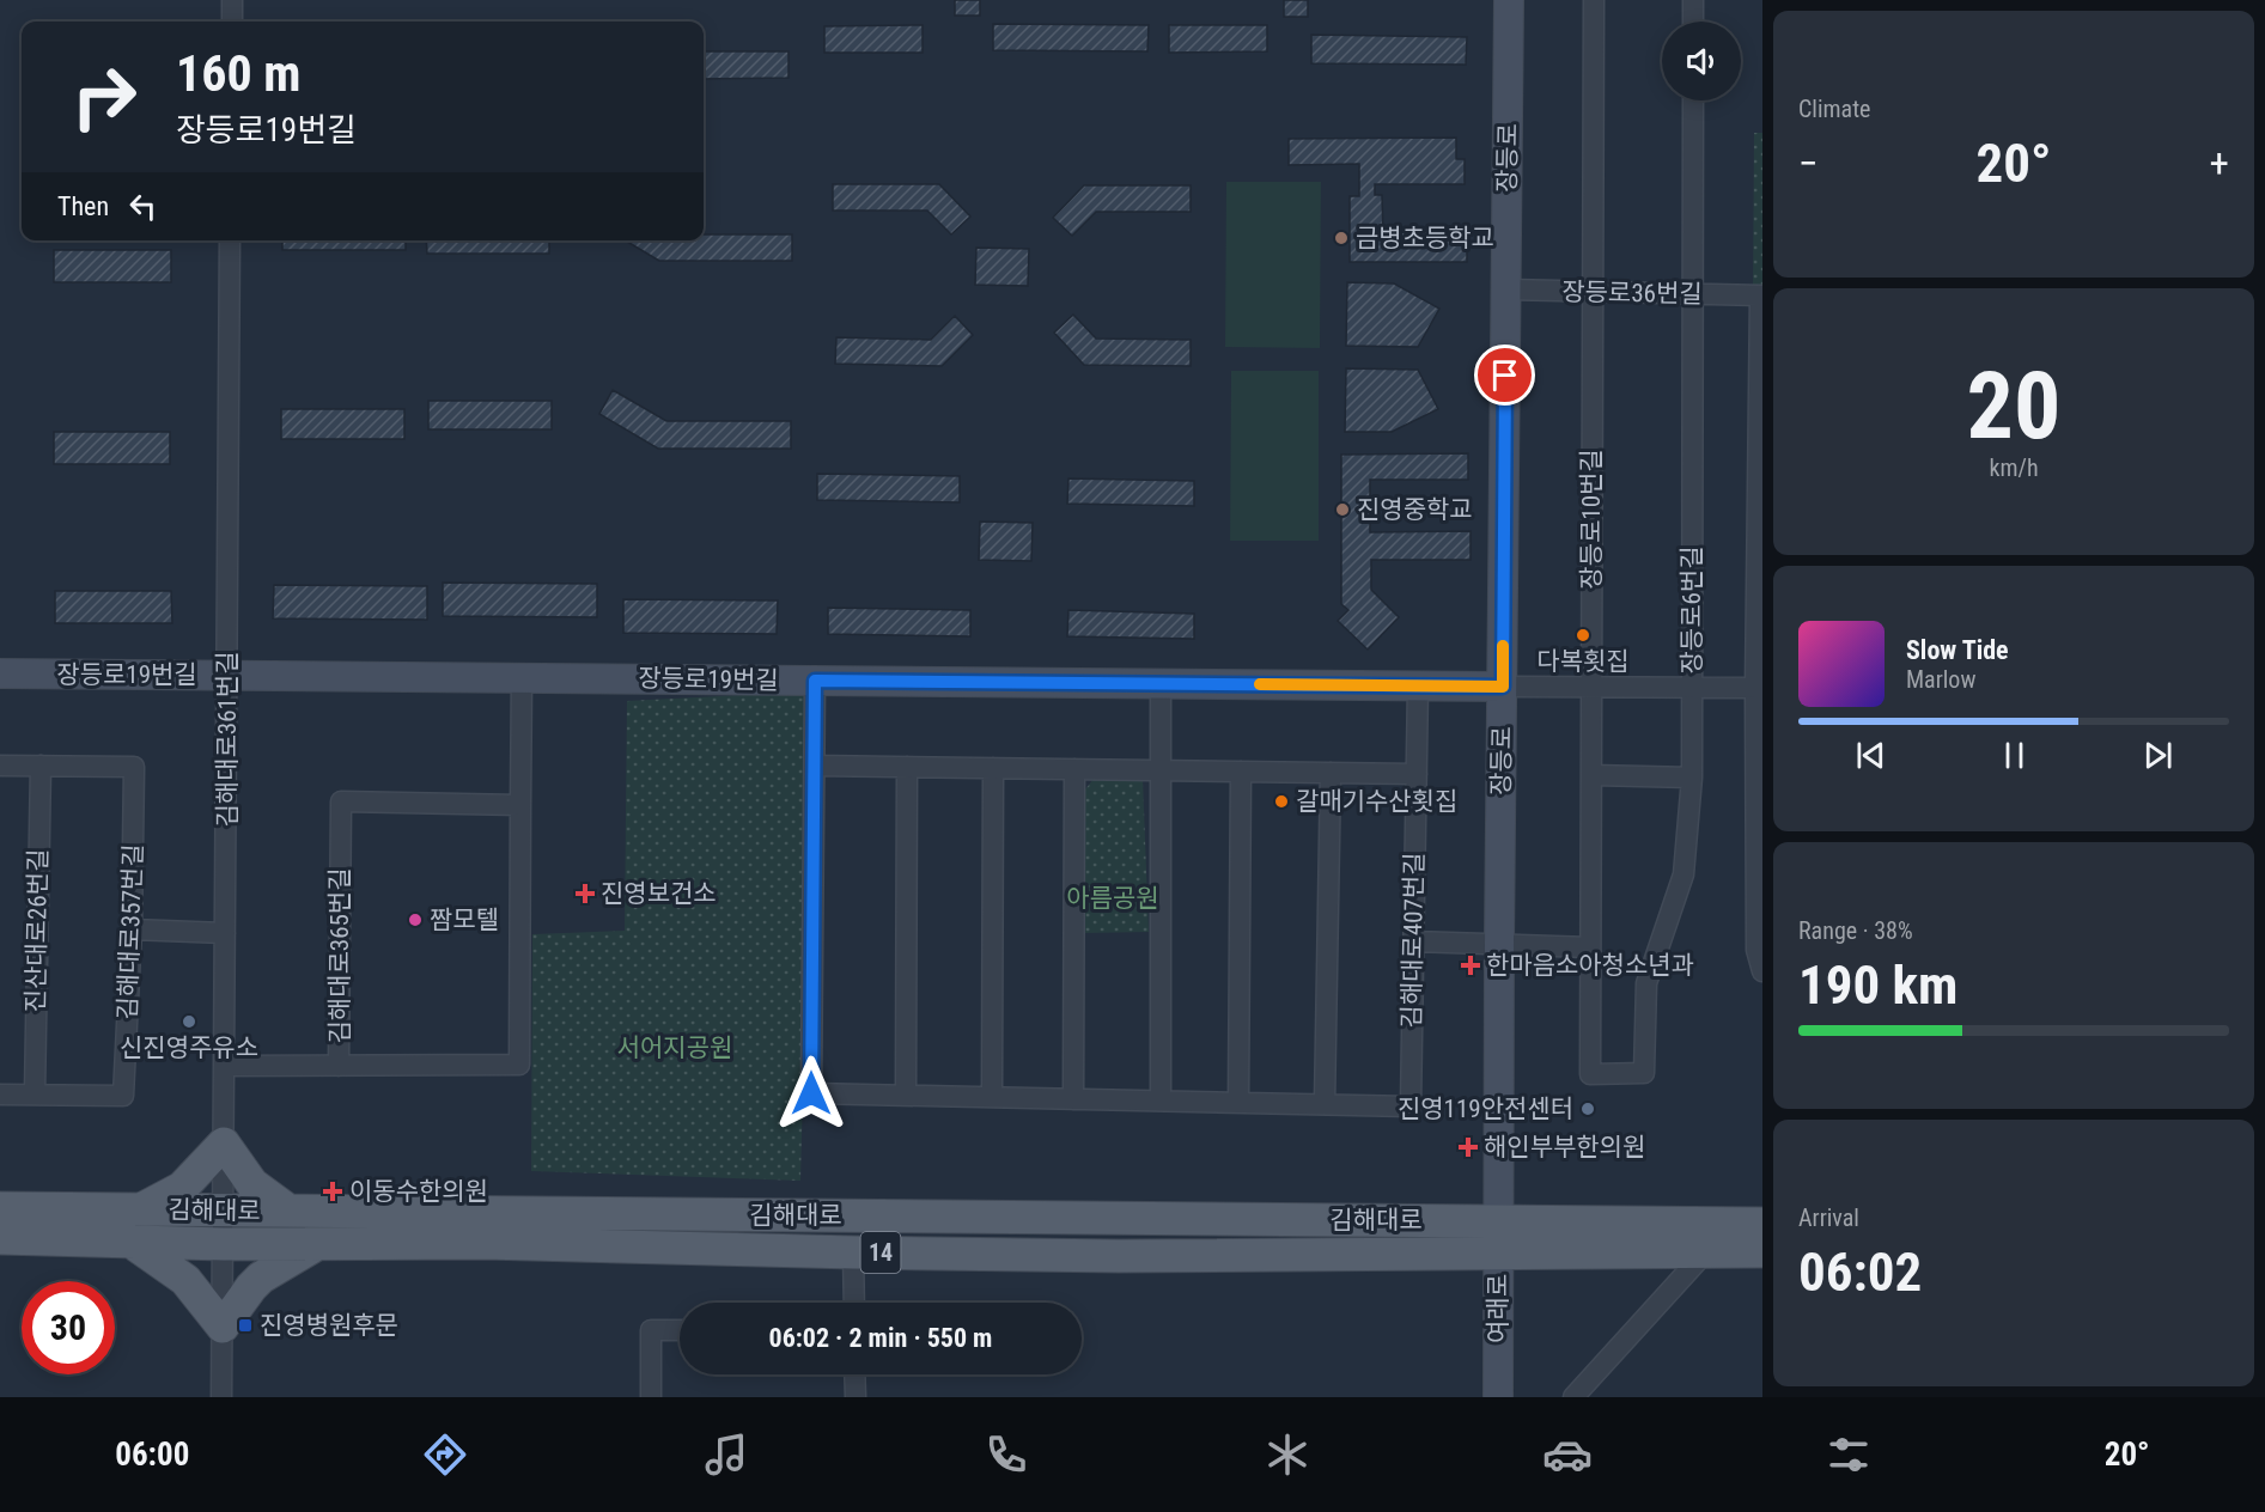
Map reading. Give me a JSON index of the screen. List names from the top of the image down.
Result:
{
  "streets": {
    "main road": ["김해대로", "14"],
    "street": [
      "장등로",
      "장등로36번길",
      "장등로10번길",
      "장등로6번길",
      "장등로19번길",
      "김해대로361번길",
      "진산대로26번길",
      "김해대로357번길",
      "김해대로407번길",
      "김해대로365번길",
      "여래로"
    ]
  },
  "crossings": [
    ["장등로", "장등로36번길"],
    ["장등로", "장등로19번길"],
    ["장등로", "김해대로"],
    ["장등로", "여래로"],
    ["장등로36번길", "장등로10번길"],
    ["장등로36번길", "장등로6번길"],
    ["장등로10번길", "장등로6번길"],
    ["장등로19번길", "김해대로361번길"],
    ["장등로19번길", "김해대로407번길"],
    ["장등로19번길", "김해대로365번길"],
    ["김해대로361번길", "김해대로"],
    ["진산대로26번길", "김해대로357번길"],
    ["김해대로", "여래로"]
  ],
  "parks": ["아름공원", "서어지공원"],
  "places": {
    "other": [
      "금병초등학교",
      "진영중학교",
      "다복횟집",
      "갈매기수산횟집",
      "짬모텔",
      "신진영주유소",
      "진영119안전센터"
    ],
    "health": [
      "진영보건소",
      "한마음소아청소년과",
      "해인부부한의원",
      "이동수한의원"
    ],
    "transit": ["진영병원후문"]
  },
  "page": {
    "tile": [
      "Climate",
      ["20", "km/h"],
      ["Range · 38%", "190 km"],
      ["Arrival", "06:02"]
    ],
    "turn": ["160 m", "장등로19번길"],
    "heat": ["−", "20°", "+"],
    "then": "Then",
    "song": ["Slow Tide", "Marlow"],
    "limit": "30",
    "trip": "06:02 · 2 min · 550 m",
    "tabs": ["06:00", "20°"]
  }
}
